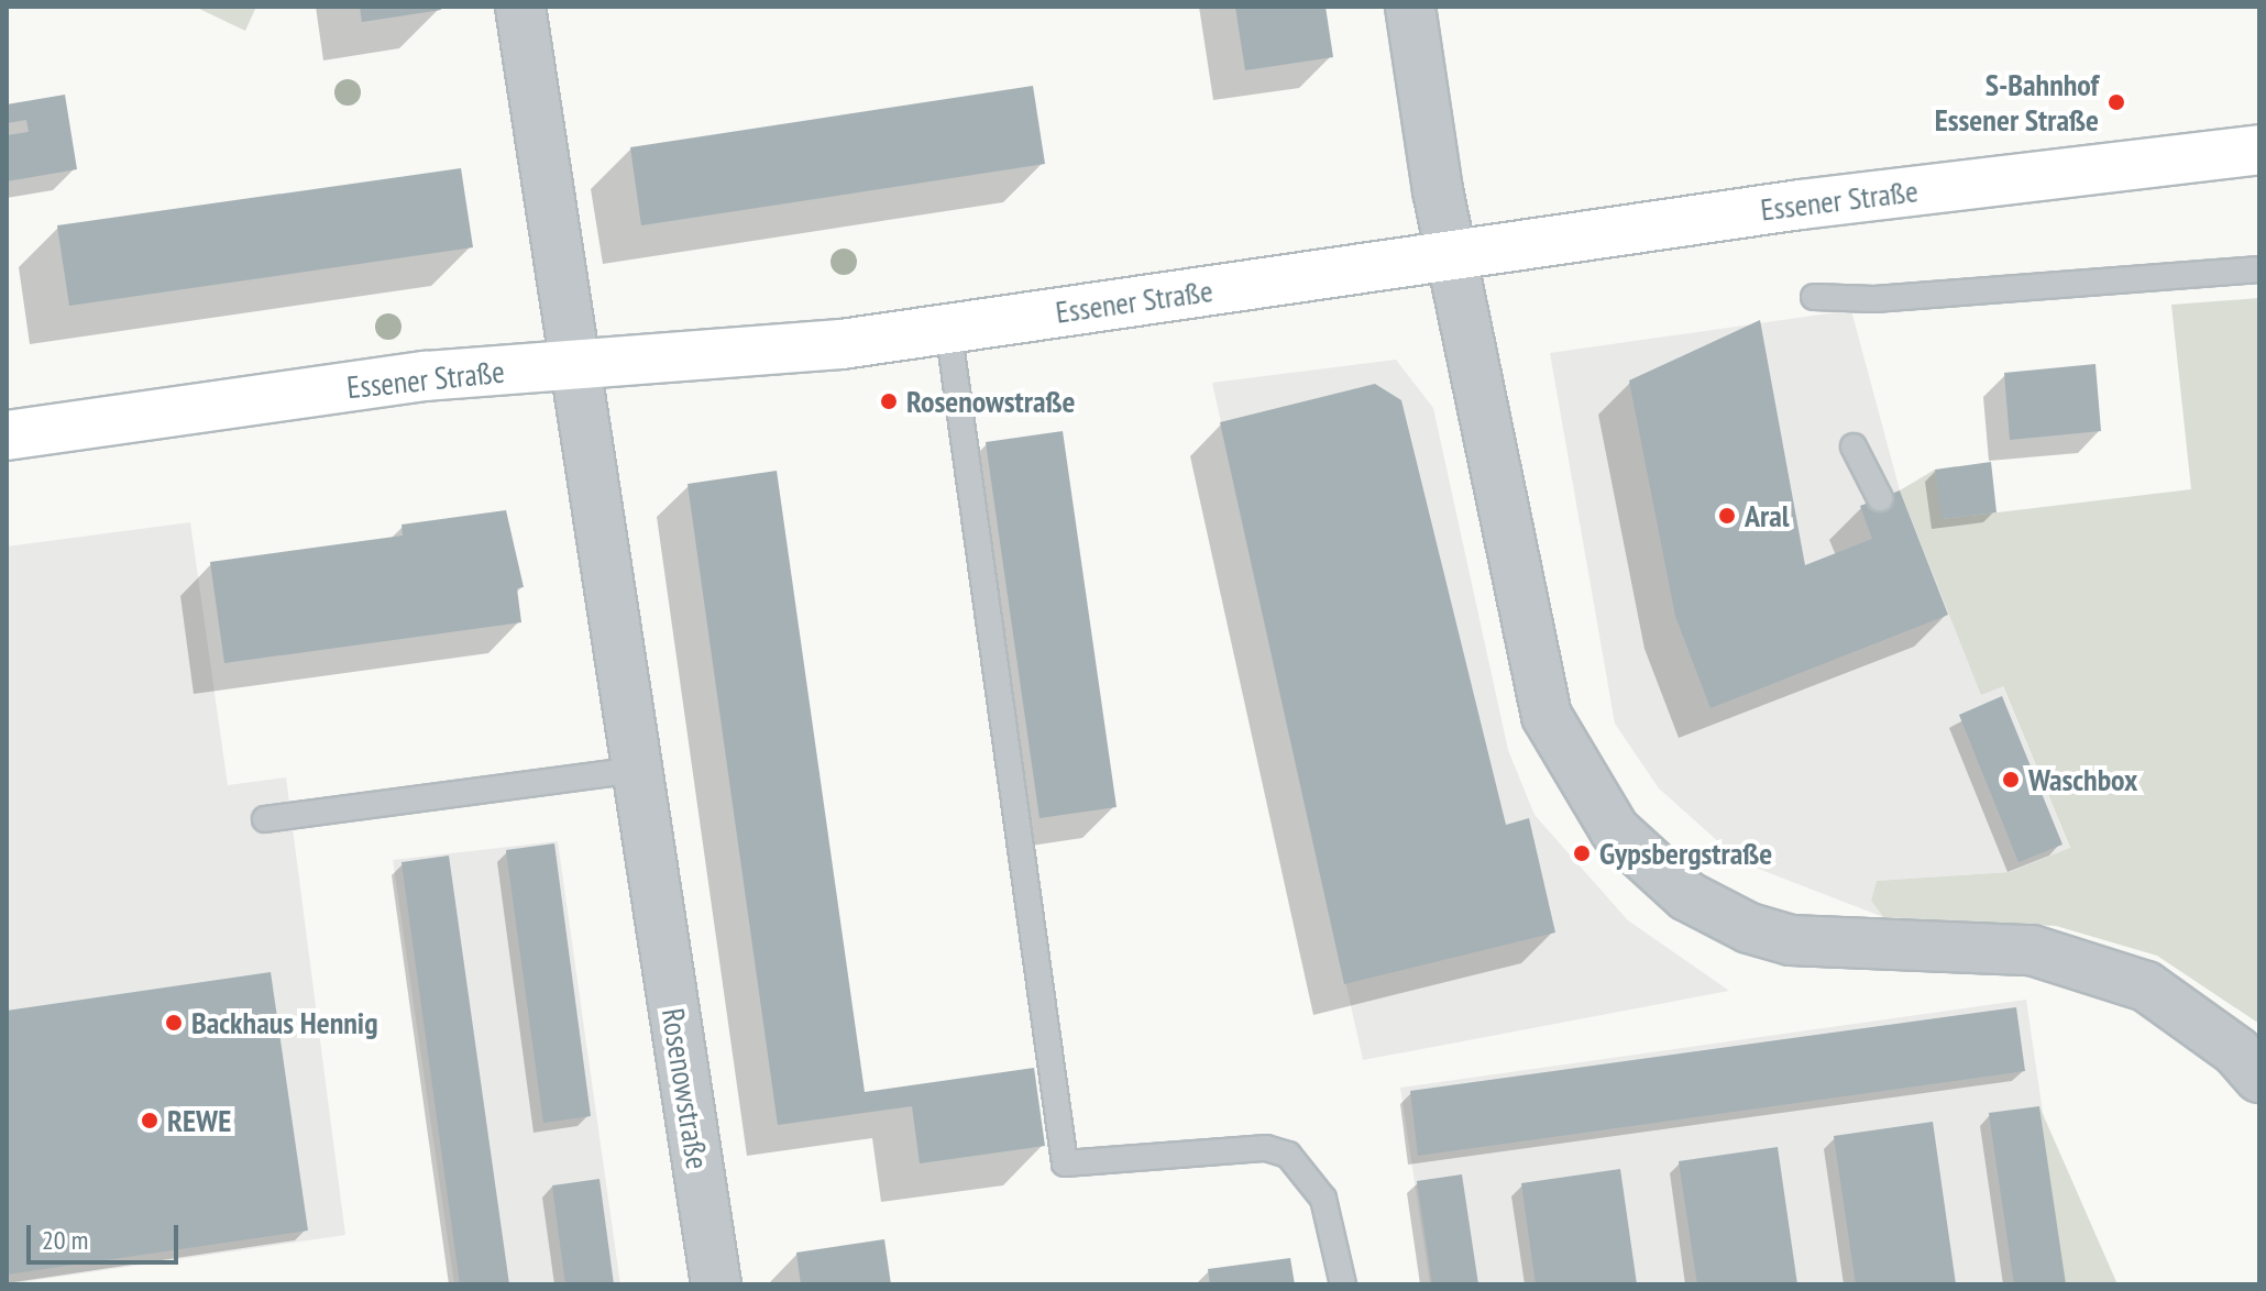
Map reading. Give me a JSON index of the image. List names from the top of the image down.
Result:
{
  "streets": {
    "main road": ["Essener Straße"],
    "street": ["Rosenowstraße"]
  },
  "crossings": [
    ["Essener Straße", "Rosenowstraße"]
  ],
  "places": [
    "S-Bahnhof Essener Straße",
    "Rosenowstraße",
    "Aral",
    "Waschbox",
    "Gypsbergstraße",
    "Backhaus Hennig",
    "REWE"
  ],
  "scale_bar": "20 m"
}
